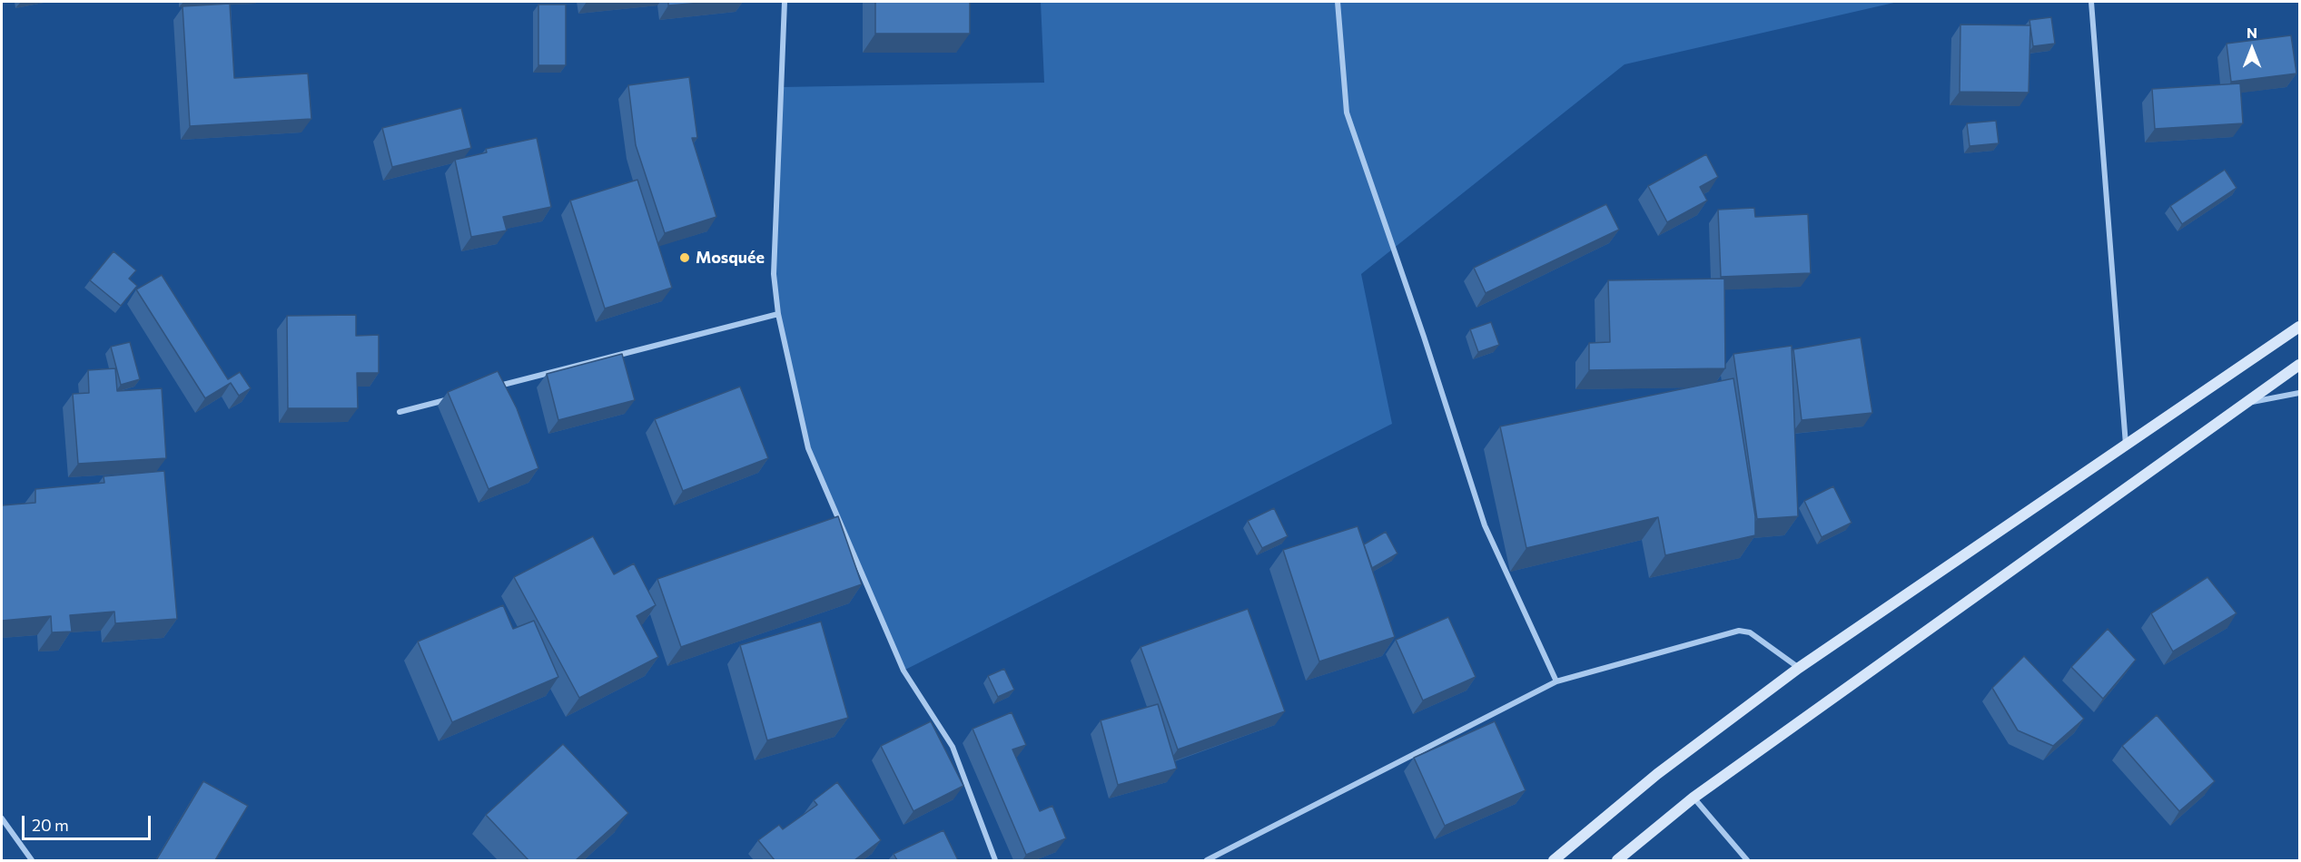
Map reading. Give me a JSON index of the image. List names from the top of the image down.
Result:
{
  "places": ["Mosquée"],
  "scale_bar": "20 m",
  "north": "top"
}
